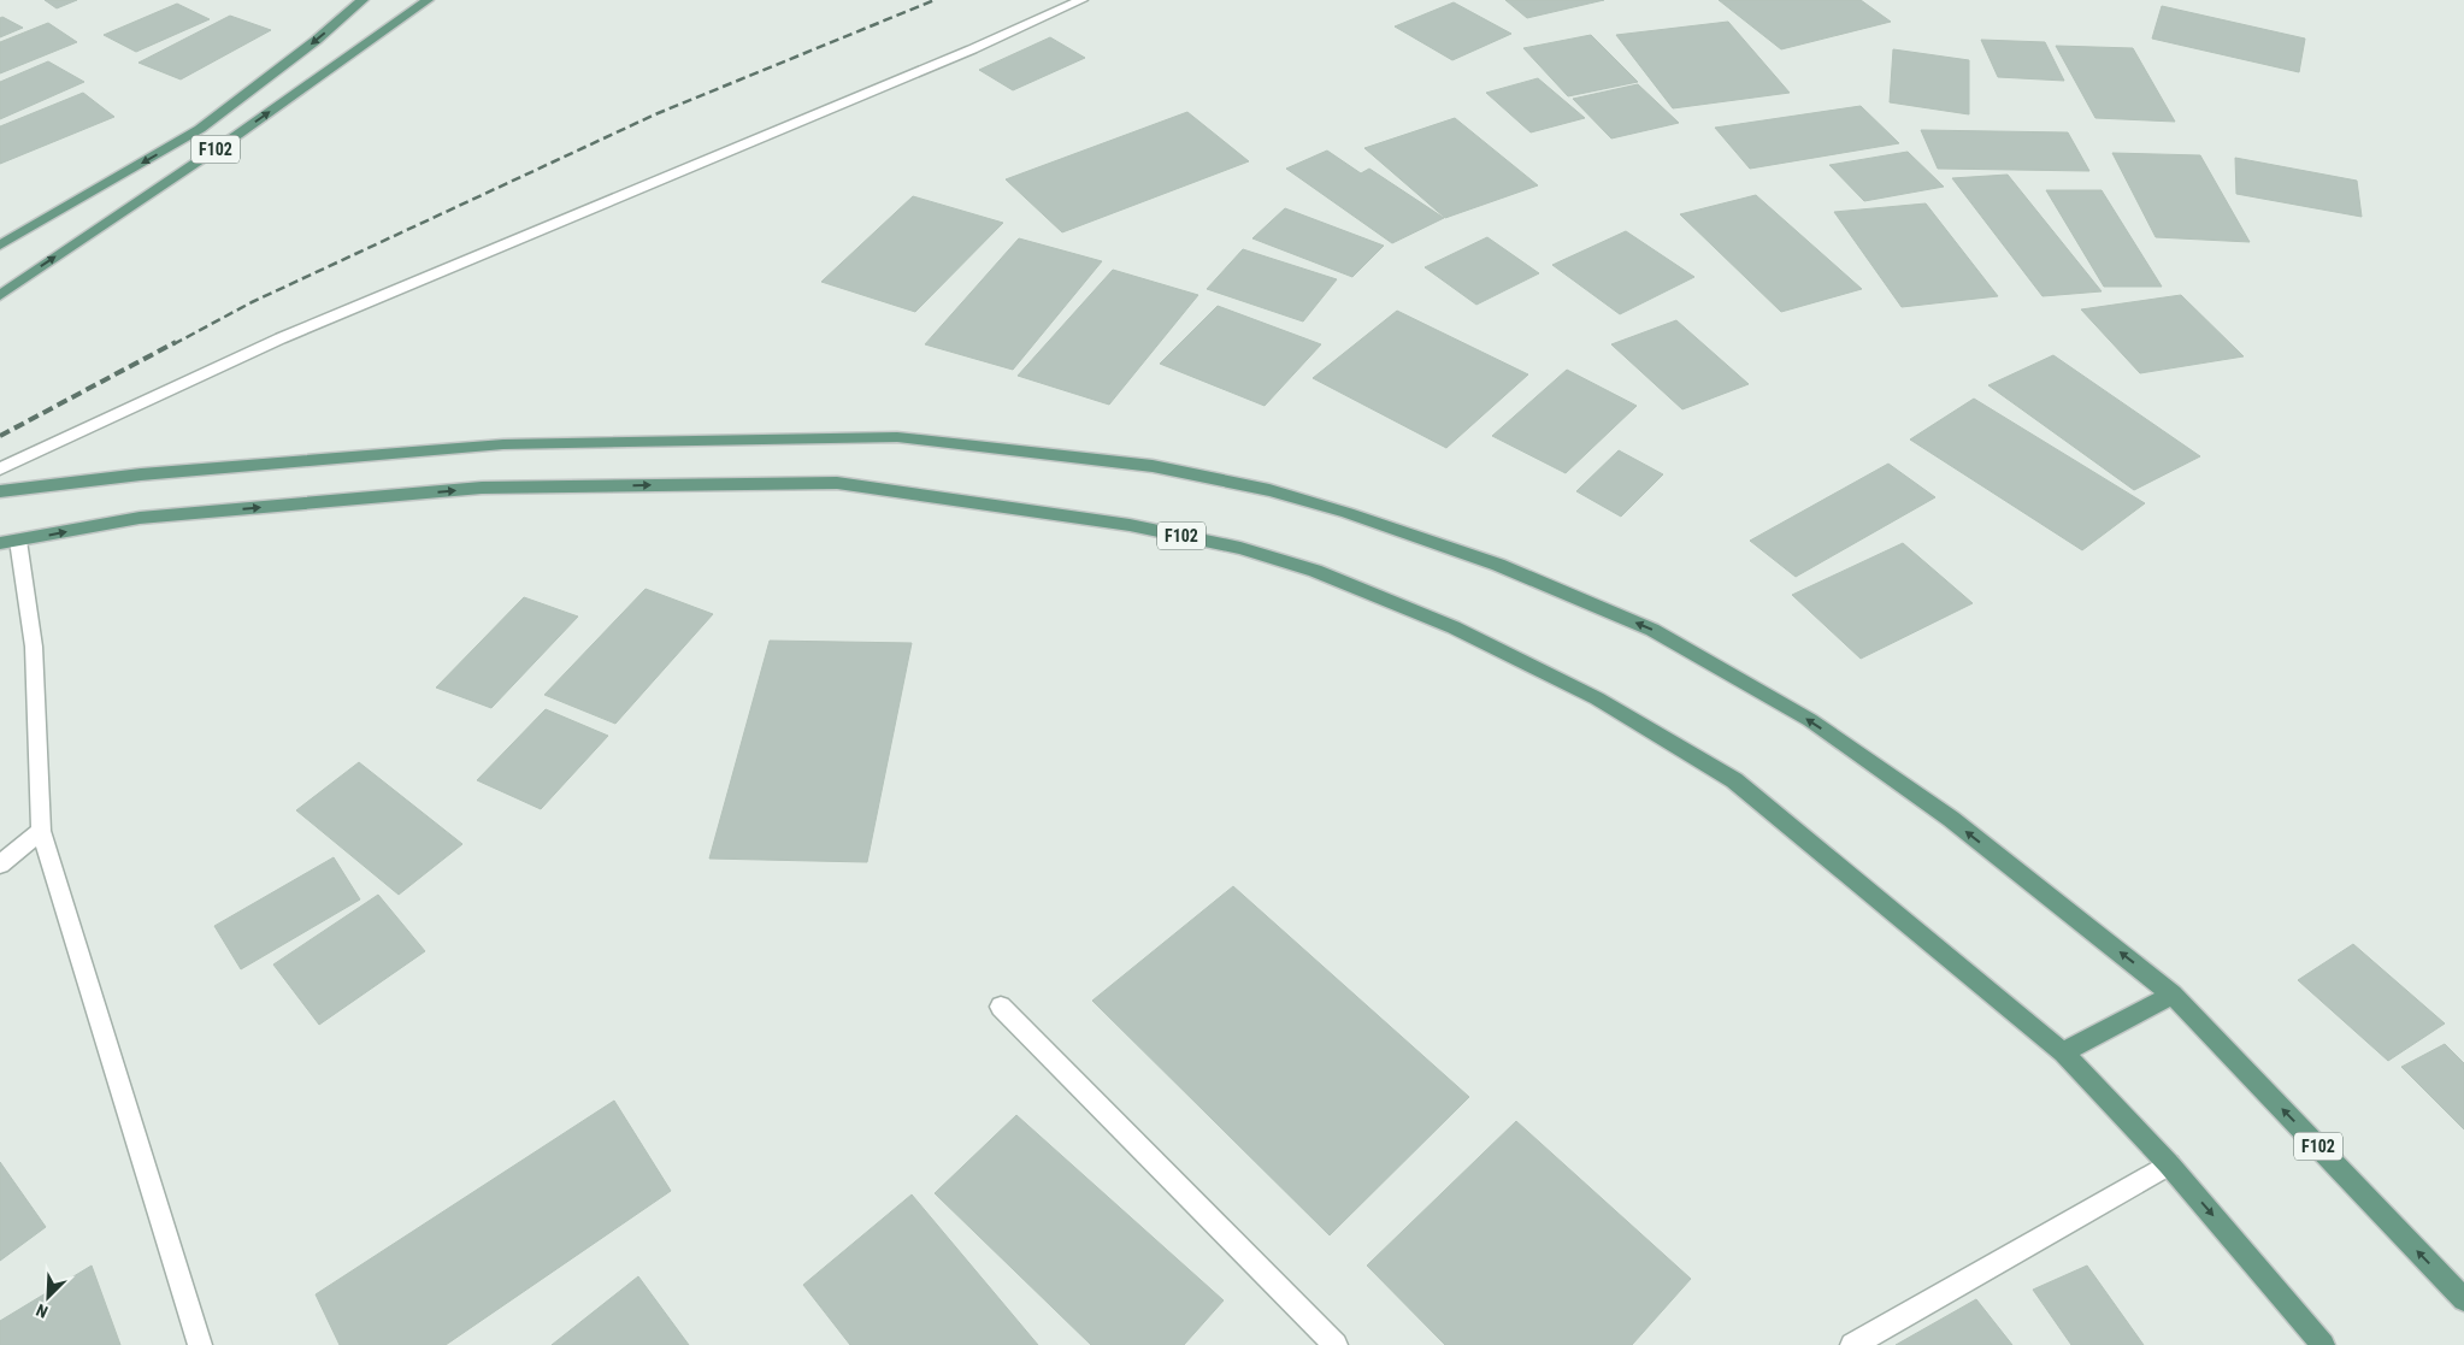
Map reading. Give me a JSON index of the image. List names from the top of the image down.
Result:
{
  "streets": {
    "main road": ["F102"]
  },
  "north": "bottom left"
}
